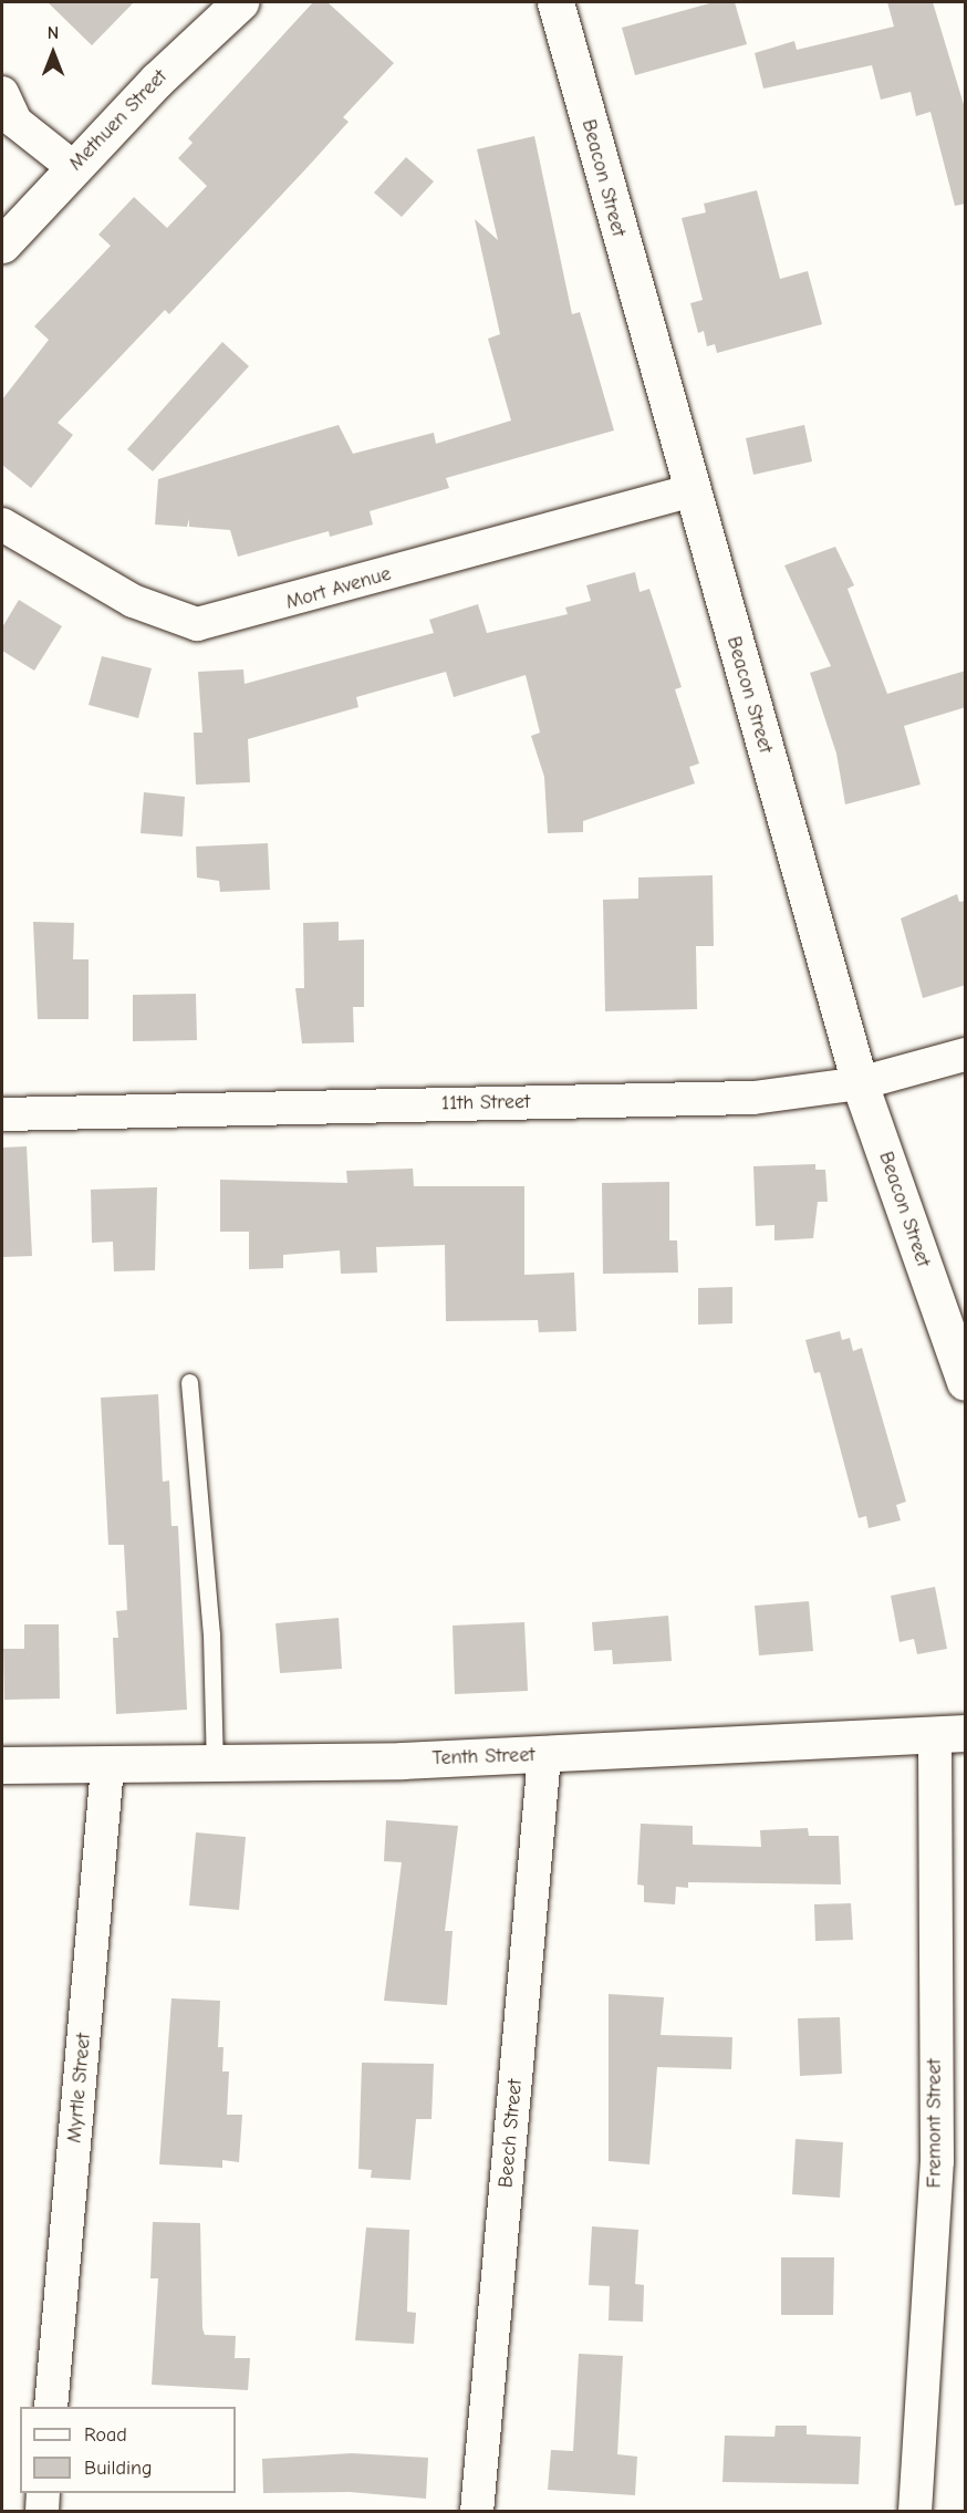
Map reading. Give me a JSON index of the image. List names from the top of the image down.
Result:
{
  "streets": {
    "street": [
      "Methuen Street",
      "Beacon Street",
      "Mort Avenue",
      "11th Street",
      "Tenth Street",
      "Myrtle Street",
      "Fremont Street",
      "Beech Street"
    ]
  },
  "crossings": [
    ["Beacon Street", "Mort Avenue"],
    ["Beacon Street", "11th Street"],
    ["Tenth Street", "Myrtle Street"],
    ["Tenth Street", "Fremont Street"],
    ["Tenth Street", "Beech Street"]
  ],
  "legend": ["Road", "Building"],
  "north": "top"
}
